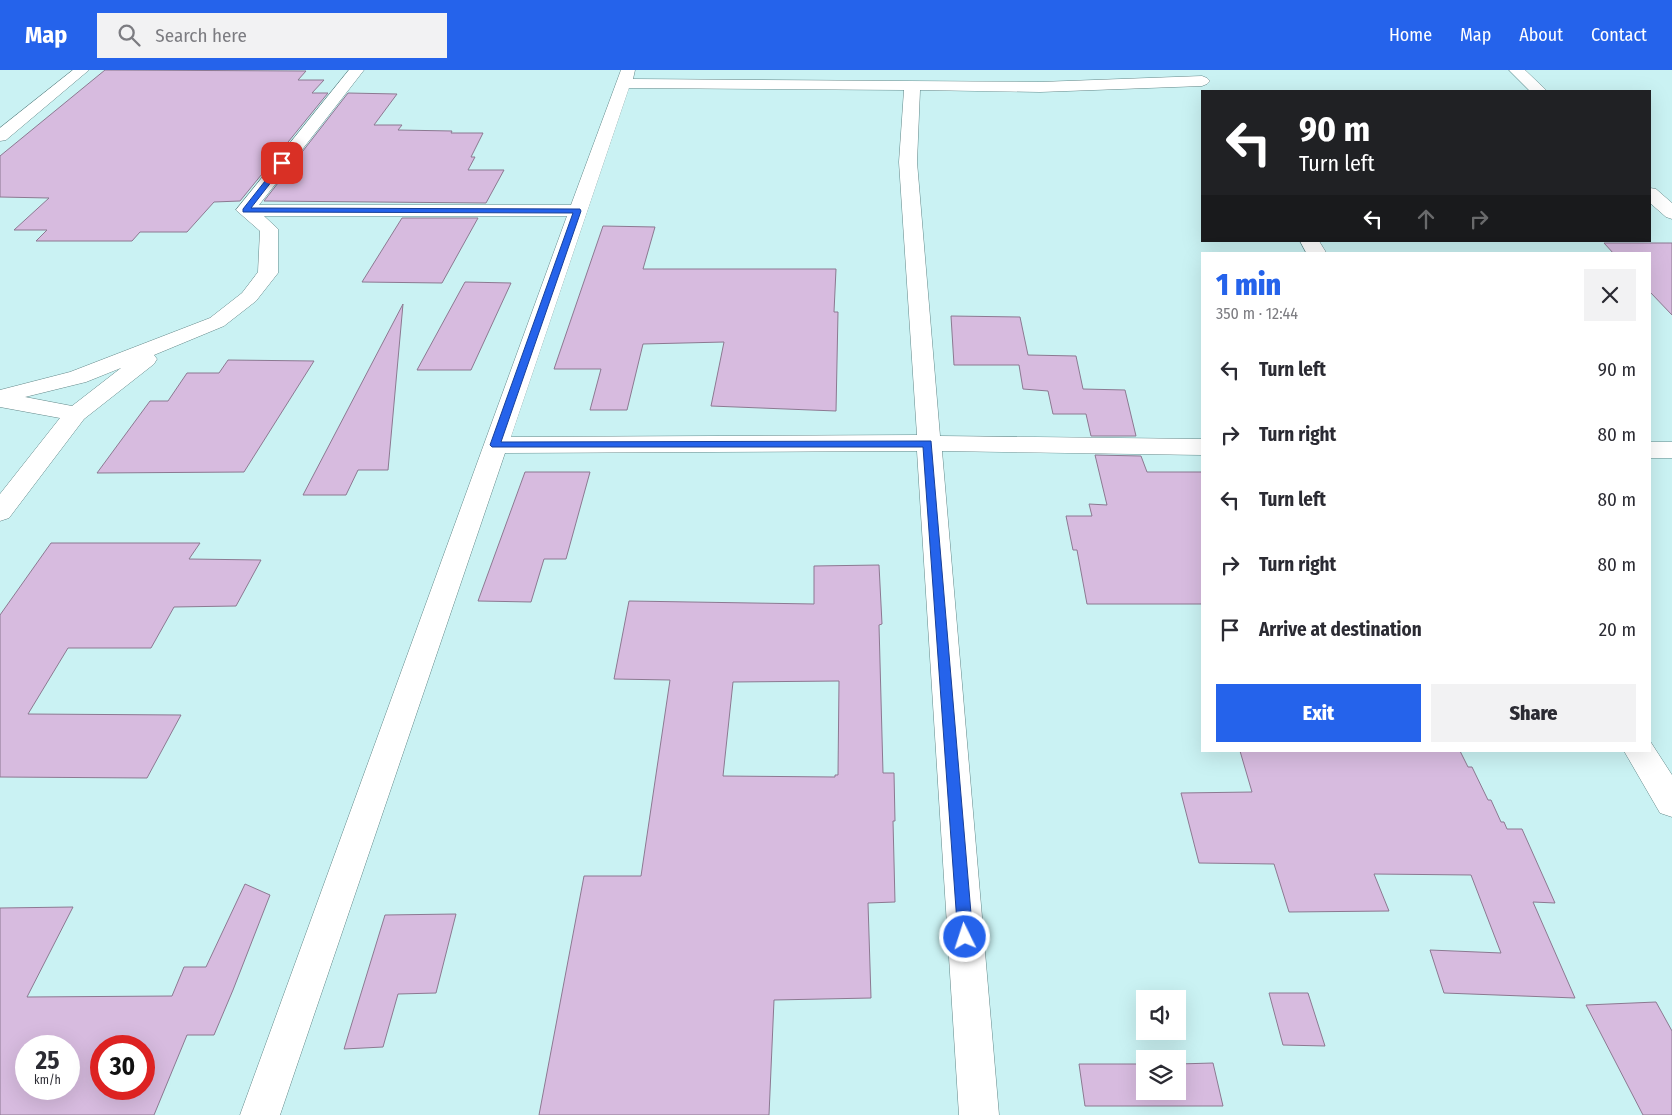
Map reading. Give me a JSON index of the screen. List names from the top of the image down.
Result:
{
  "page": {
    "header": "Map",
    "search": "Search here",
    "nav": [
      "Home",
      "Map",
      "About",
      "Contact"
    ],
    "turn": ["90 m", "Turn left"],
    "heading": ["1 min", "350 m · 12:44"],
    "list": [
      {
        "name": "Turn left",
        "value": "90 m"
      },
      {
        "name": "Turn right",
        "value": "80 m"
      },
      {
        "name": "Turn left",
        "value": "80 m"
      },
      {
        "name": "Turn right",
        "value": "80 m"
      },
      {
        "name": "Arrive at destination",
        "value": "20 m"
      }
    ],
    "buttons": ["Exit", "Share"],
    "speed": "25 km/h",
    "limit": "30"
  }
}
